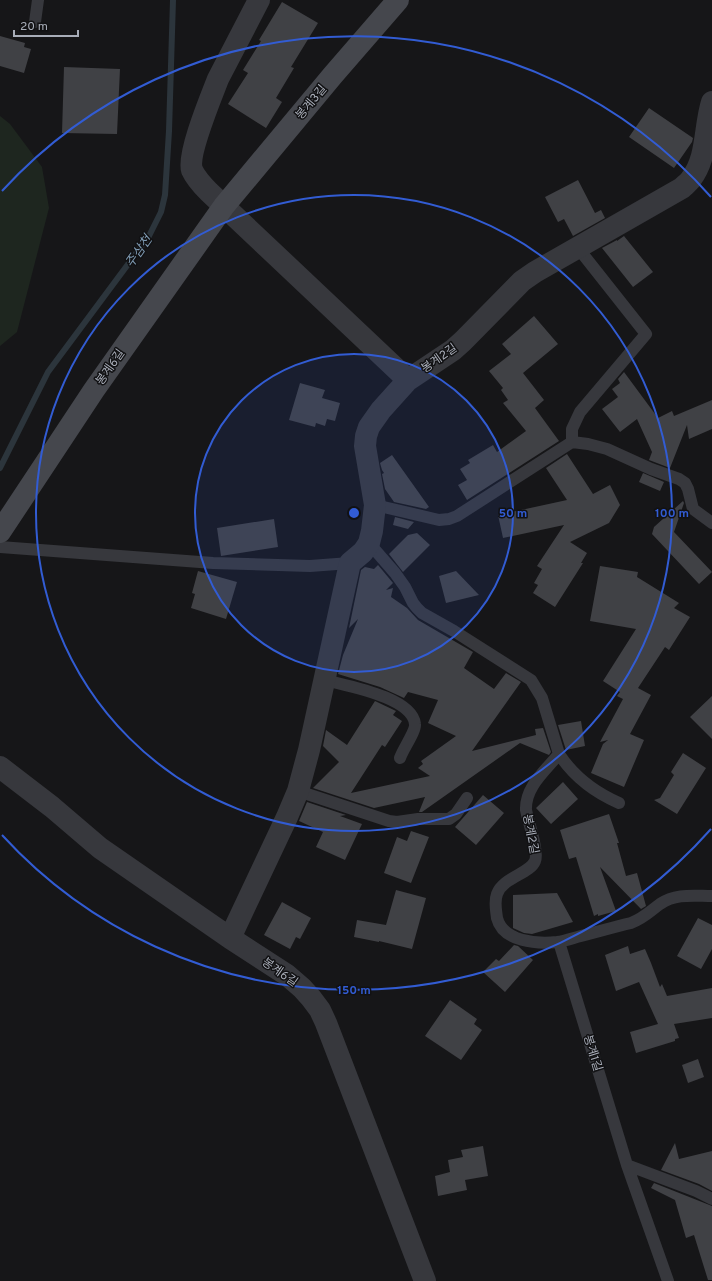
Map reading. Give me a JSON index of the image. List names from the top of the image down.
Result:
{
  "streets": {
    "street": ["봉계3길", "봉계2길", "봉계6길"],
    "lane": ["봉계1길"]
  },
  "crossings": [
    ["봉계3길", "봉계6길"],
    ["봉계2길", "봉계1길"]
  ],
  "water": ["주삼천"],
  "scale_bar": "20 m",
  "rings": ["50 m", "100 m", "150 m"]
}
